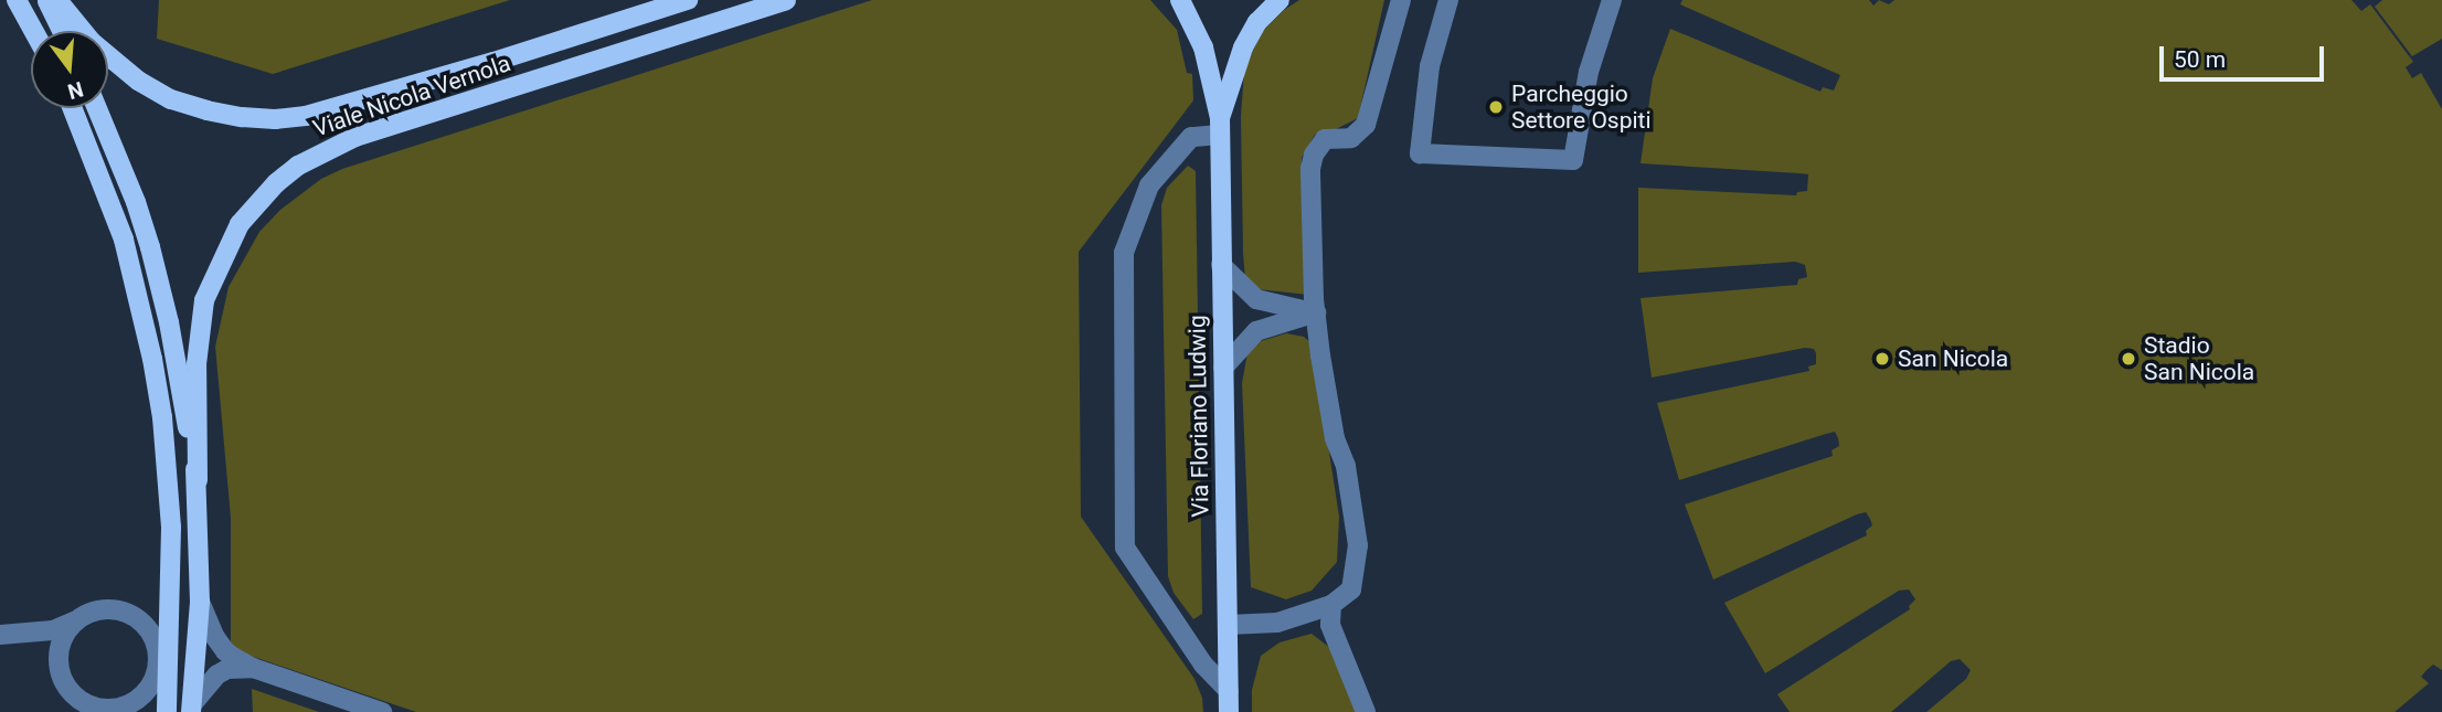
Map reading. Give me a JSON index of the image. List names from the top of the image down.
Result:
{
  "streets": {
    "main road": ["Viale Nicola Vernola", "Via Floriano Ludwig"]
  },
  "places": ["Parcheggio Settore Ospiti", "San Nicola", "Stadio San Nicola"],
  "scale_bar": "50 m",
  "north": "bottom"
}
